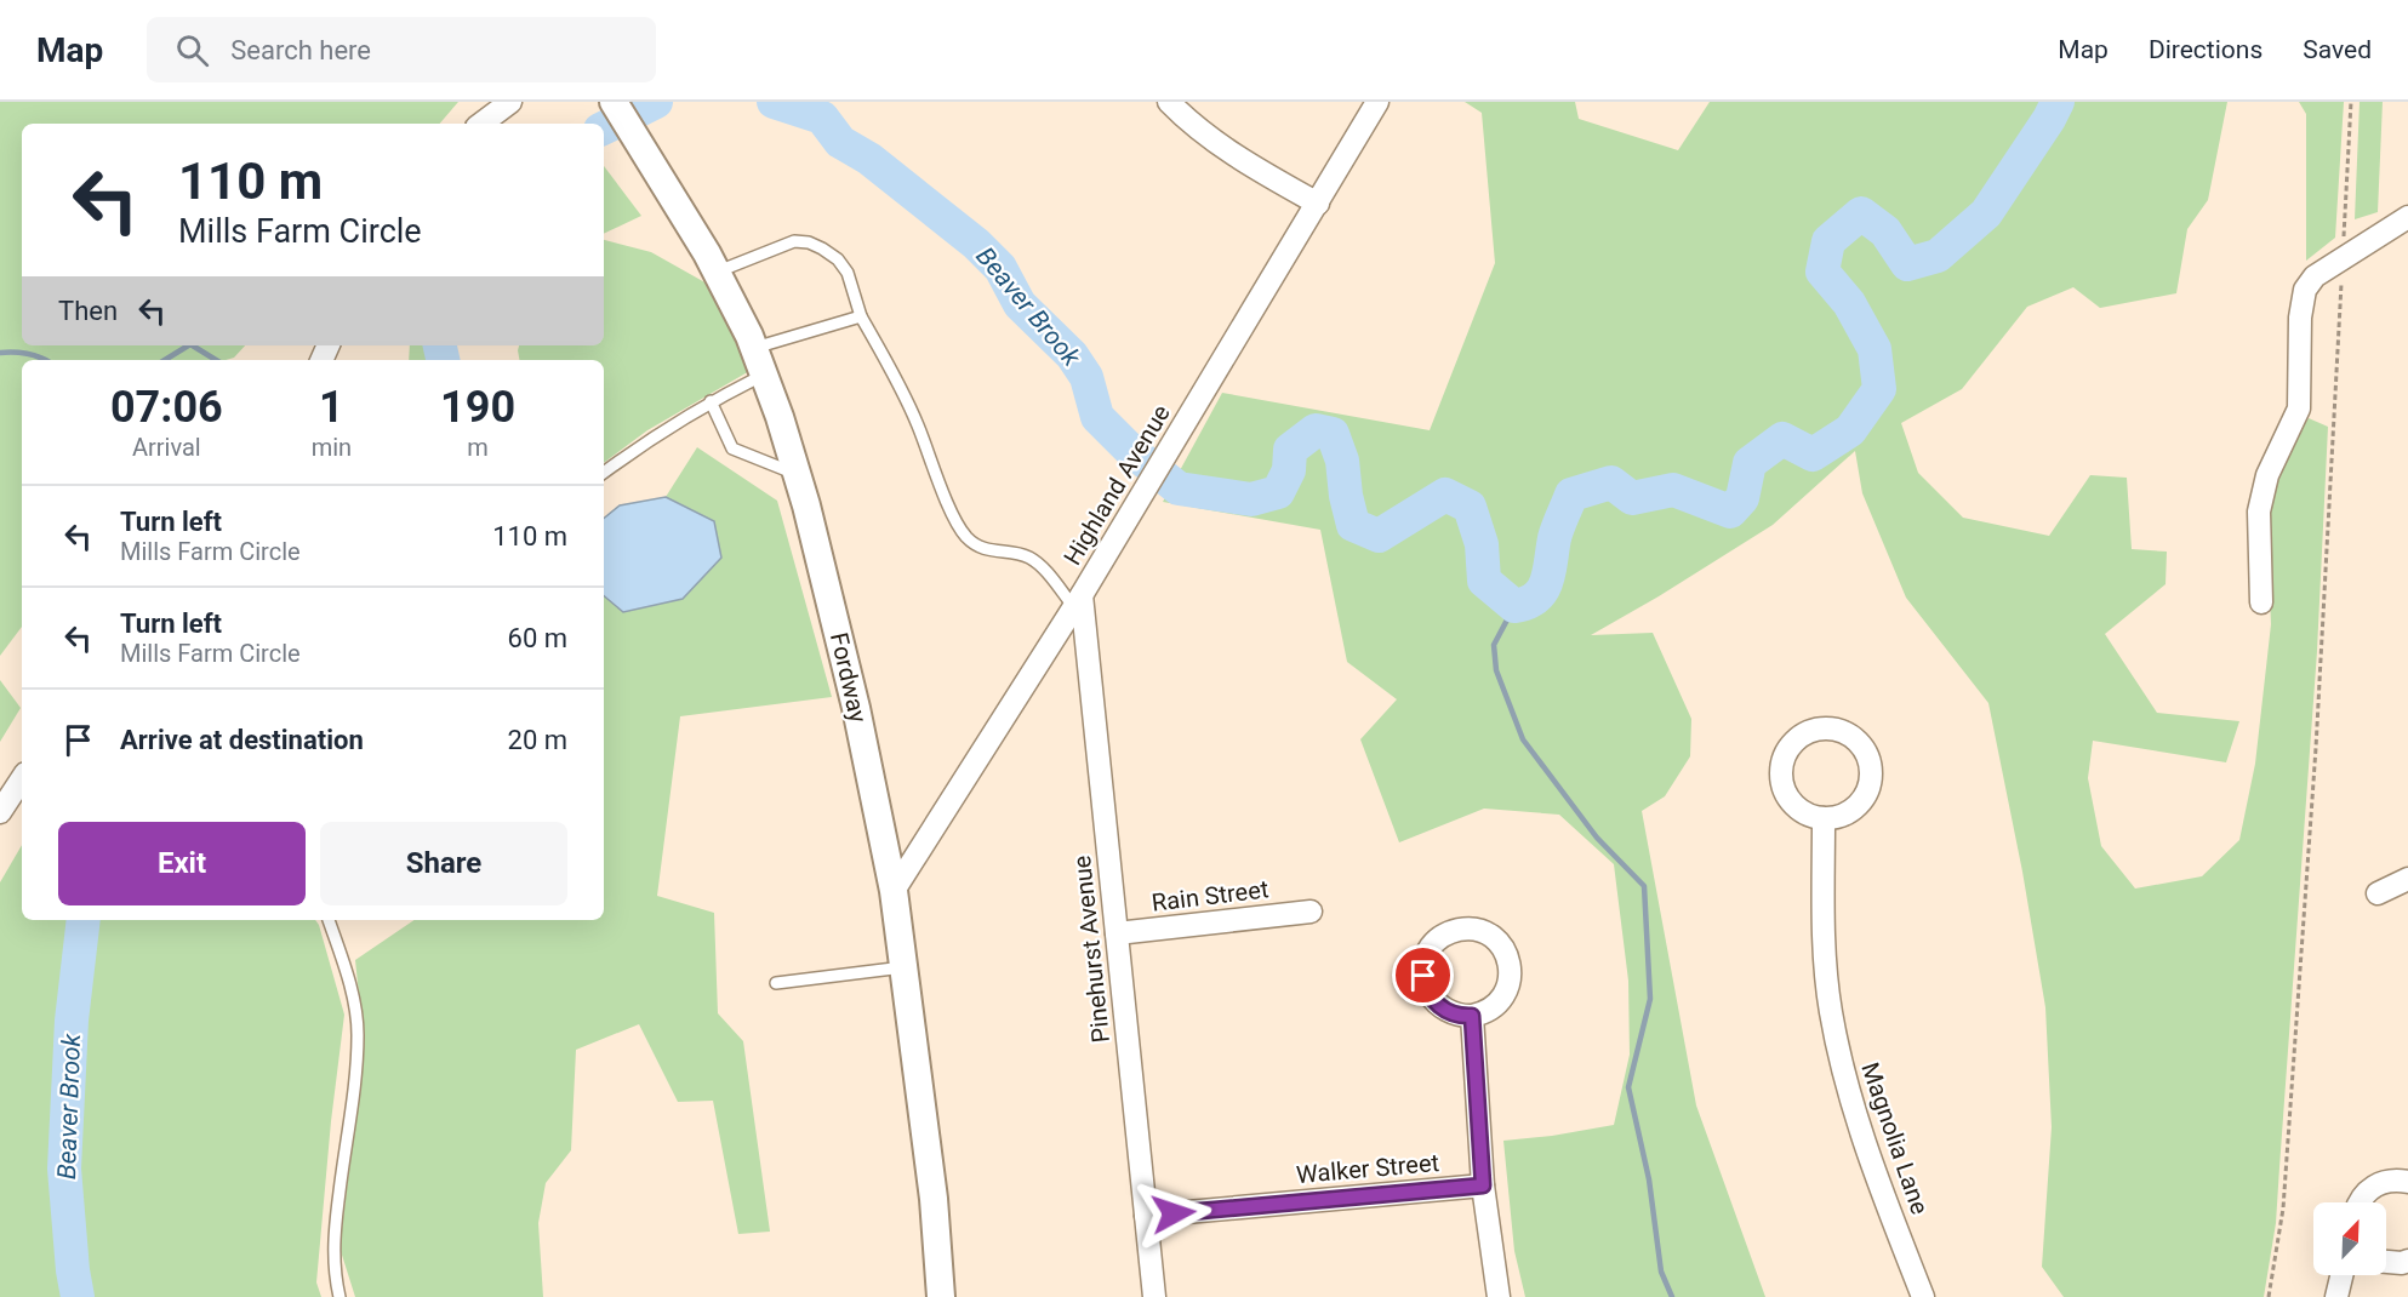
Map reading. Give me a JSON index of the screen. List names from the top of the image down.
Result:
{
  "streets": {
    "street": [
      "Highland Avenue",
      "Fordway",
      "Rain Street",
      "Pinehurst Avenue",
      "Magnolia Lane",
      "Walker Street"
    ]
  },
  "crossings": [
    ["Highland Avenue", "Fordway"],
    ["Highland Avenue", "Pinehurst Avenue"],
    ["Rain Street", "Pinehurst Avenue"],
    ["Pinehurst Avenue", "Walker Street"]
  ],
  "water": ["Beaver Brook"],
  "north": "top right",
  "page": {
    "header": "Map",
    "search": "Search here",
    "nav": ["Map", "Directions", "Saved"],
    "turn": ["110 m", "Mills Farm Circle"],
    "then": "Then",
    "eta": [
      "07:06",
      "Arrival",
      "1",
      "min",
      "190",
      "m"
    ],
    "list": [
      {
        "name": "Turn left",
        "note": "Mills Farm Circle",
        "value": "110 m"
      },
      {
        "name": "Turn left",
        "note": "Mills Farm Circle",
        "value": "60 m"
      },
      {
        "name": "Arrive at destination",
        "value": "20 m"
      }
    ],
    "buttons": ["Exit", "Share"]
  }
}
